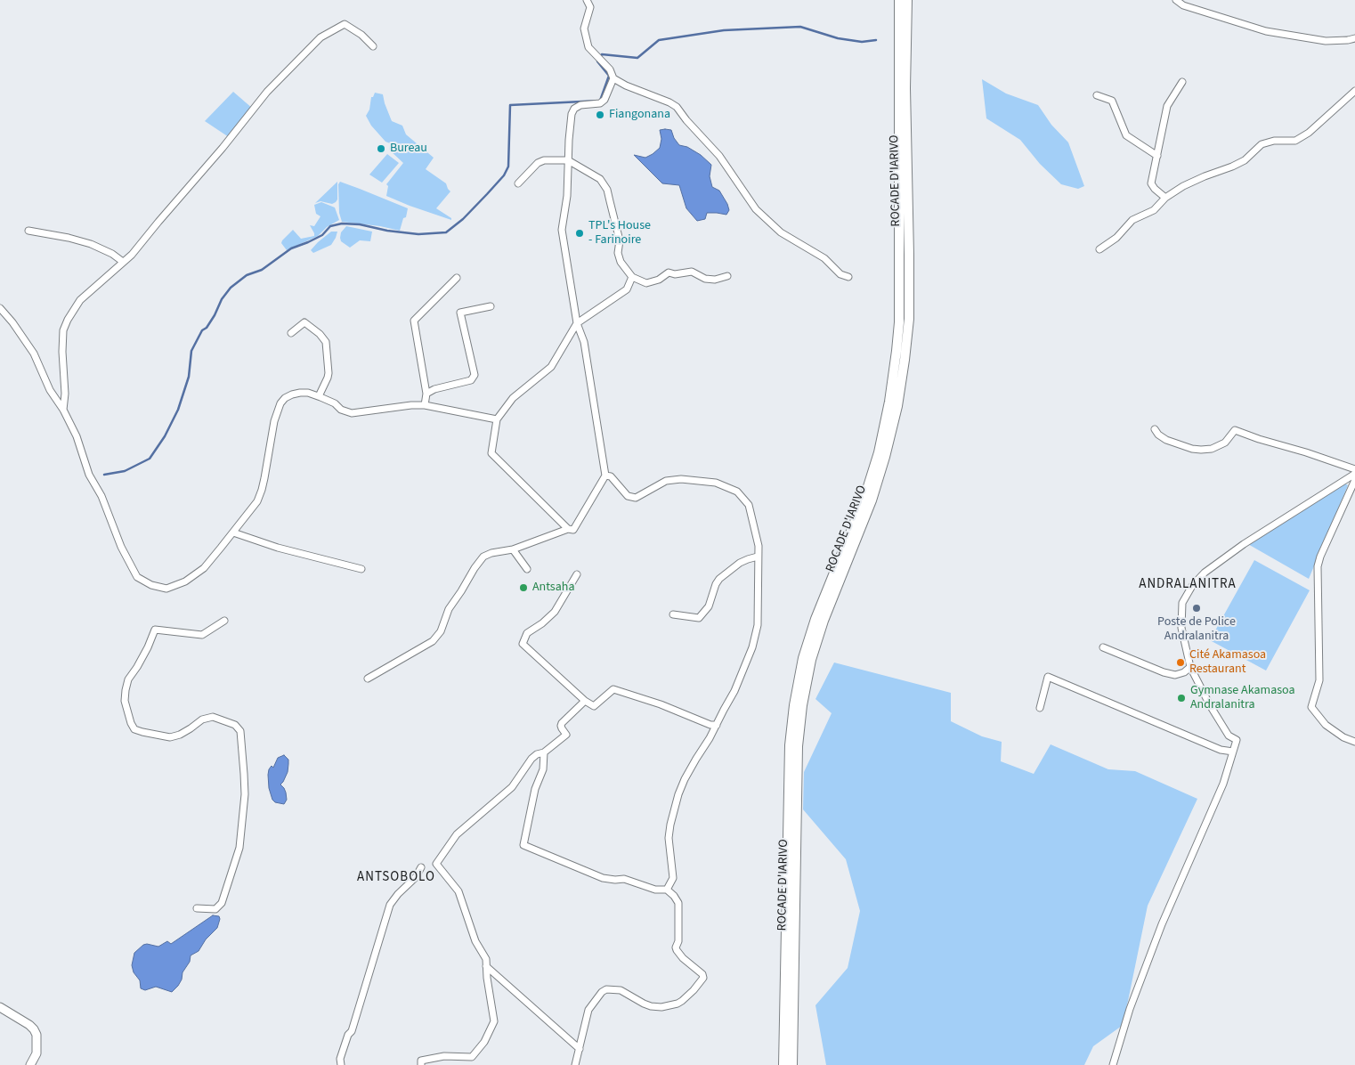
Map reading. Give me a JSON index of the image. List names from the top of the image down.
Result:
{
  "streets": {
    "main road": ["ROCADE D'IARIVO"]
  },
  "districts": ["ANDRALANITRA", "ANTSOBOLO"],
  "places": [
    "Fiangonana",
    "Bureau",
    "TPL's House - Farinoire",
    "Antsaha",
    "Poste de Police Andralanitra",
    "Cité Akamasoa Restaurant",
    "Gymnase Akamasoa Andralanitra"
  ]
}
